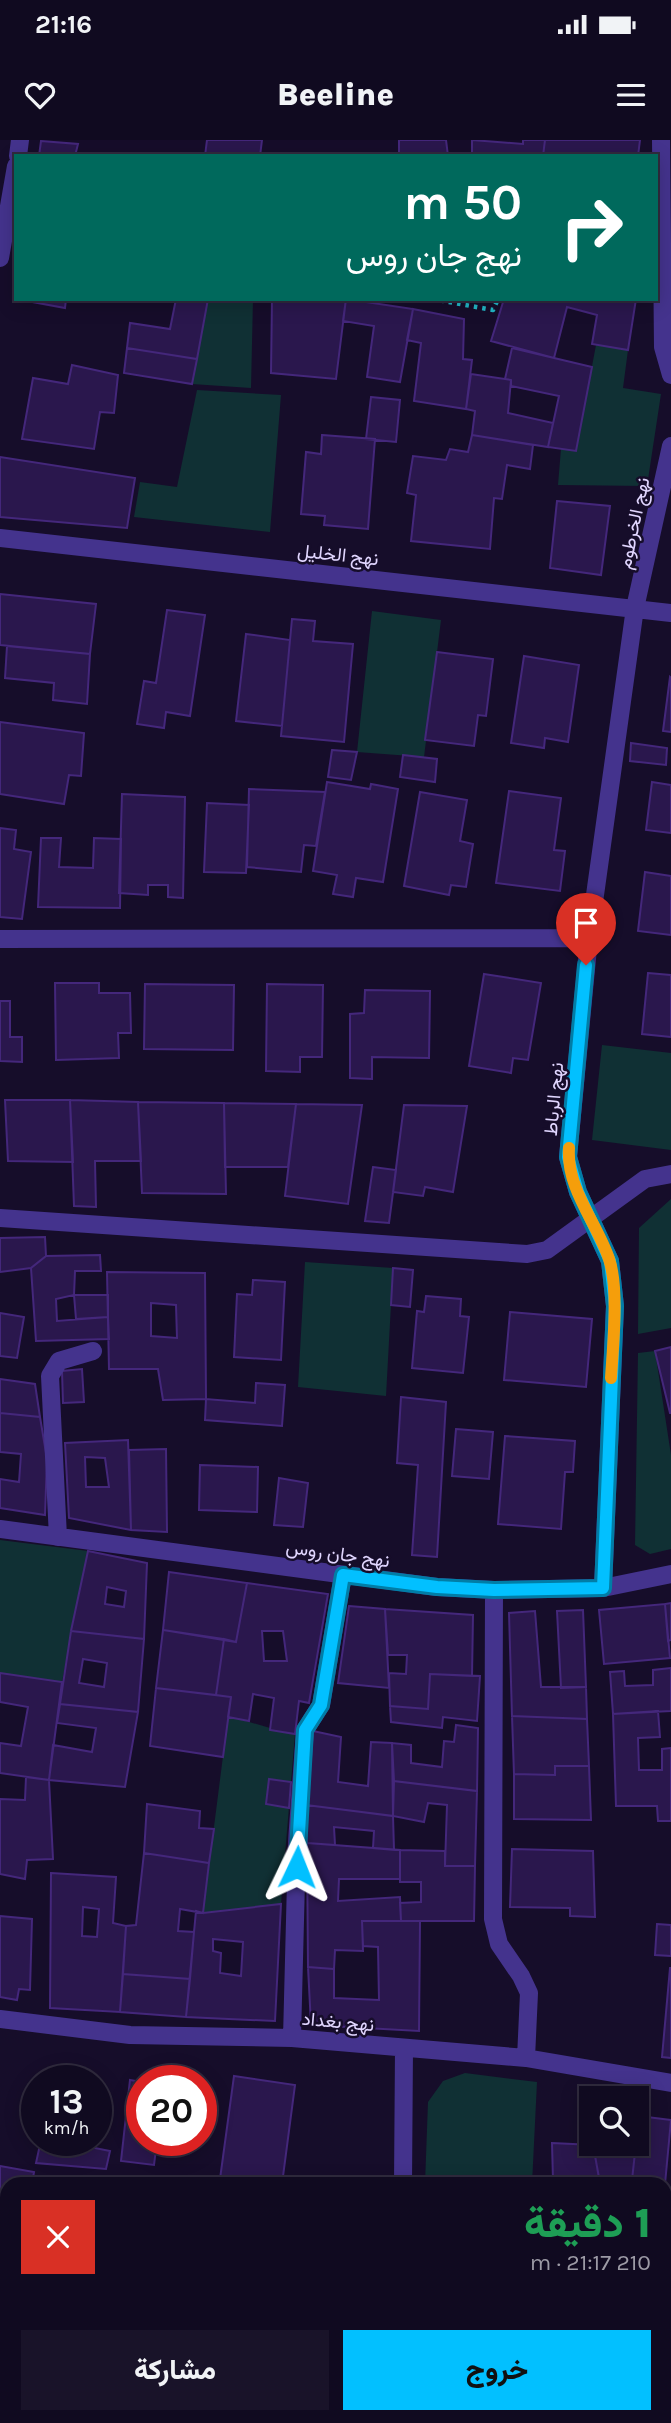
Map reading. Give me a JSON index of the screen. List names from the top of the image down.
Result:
{
  "streets": {
    "street": [
      "نهج الخرطوم",
      "نهج الخليل",
      "نهج الرباط",
      "نهج جان روس",
      "نهج بغداد"
    ]
  },
  "crossings": [
    ["نهج الخرطوم", "نهج الخليل"],
    ["نهج الخرطوم", "نهج الرباط"],
    ["نهج الخليل", "نهج الرباط"],
    ["نهج الرباط", "نهج جان روس"]
  ],
  "page": {
    "status": "21:16",
    "header": "Beeline",
    "turn": ["50 m", "نهج جان روس"],
    "speed": "13 km/h",
    "limit": "20",
    "heading": ["1 دقيقة", "210 m · 21:17"],
    "buttons": ["خروج", "مشاركة"]
  }
}
